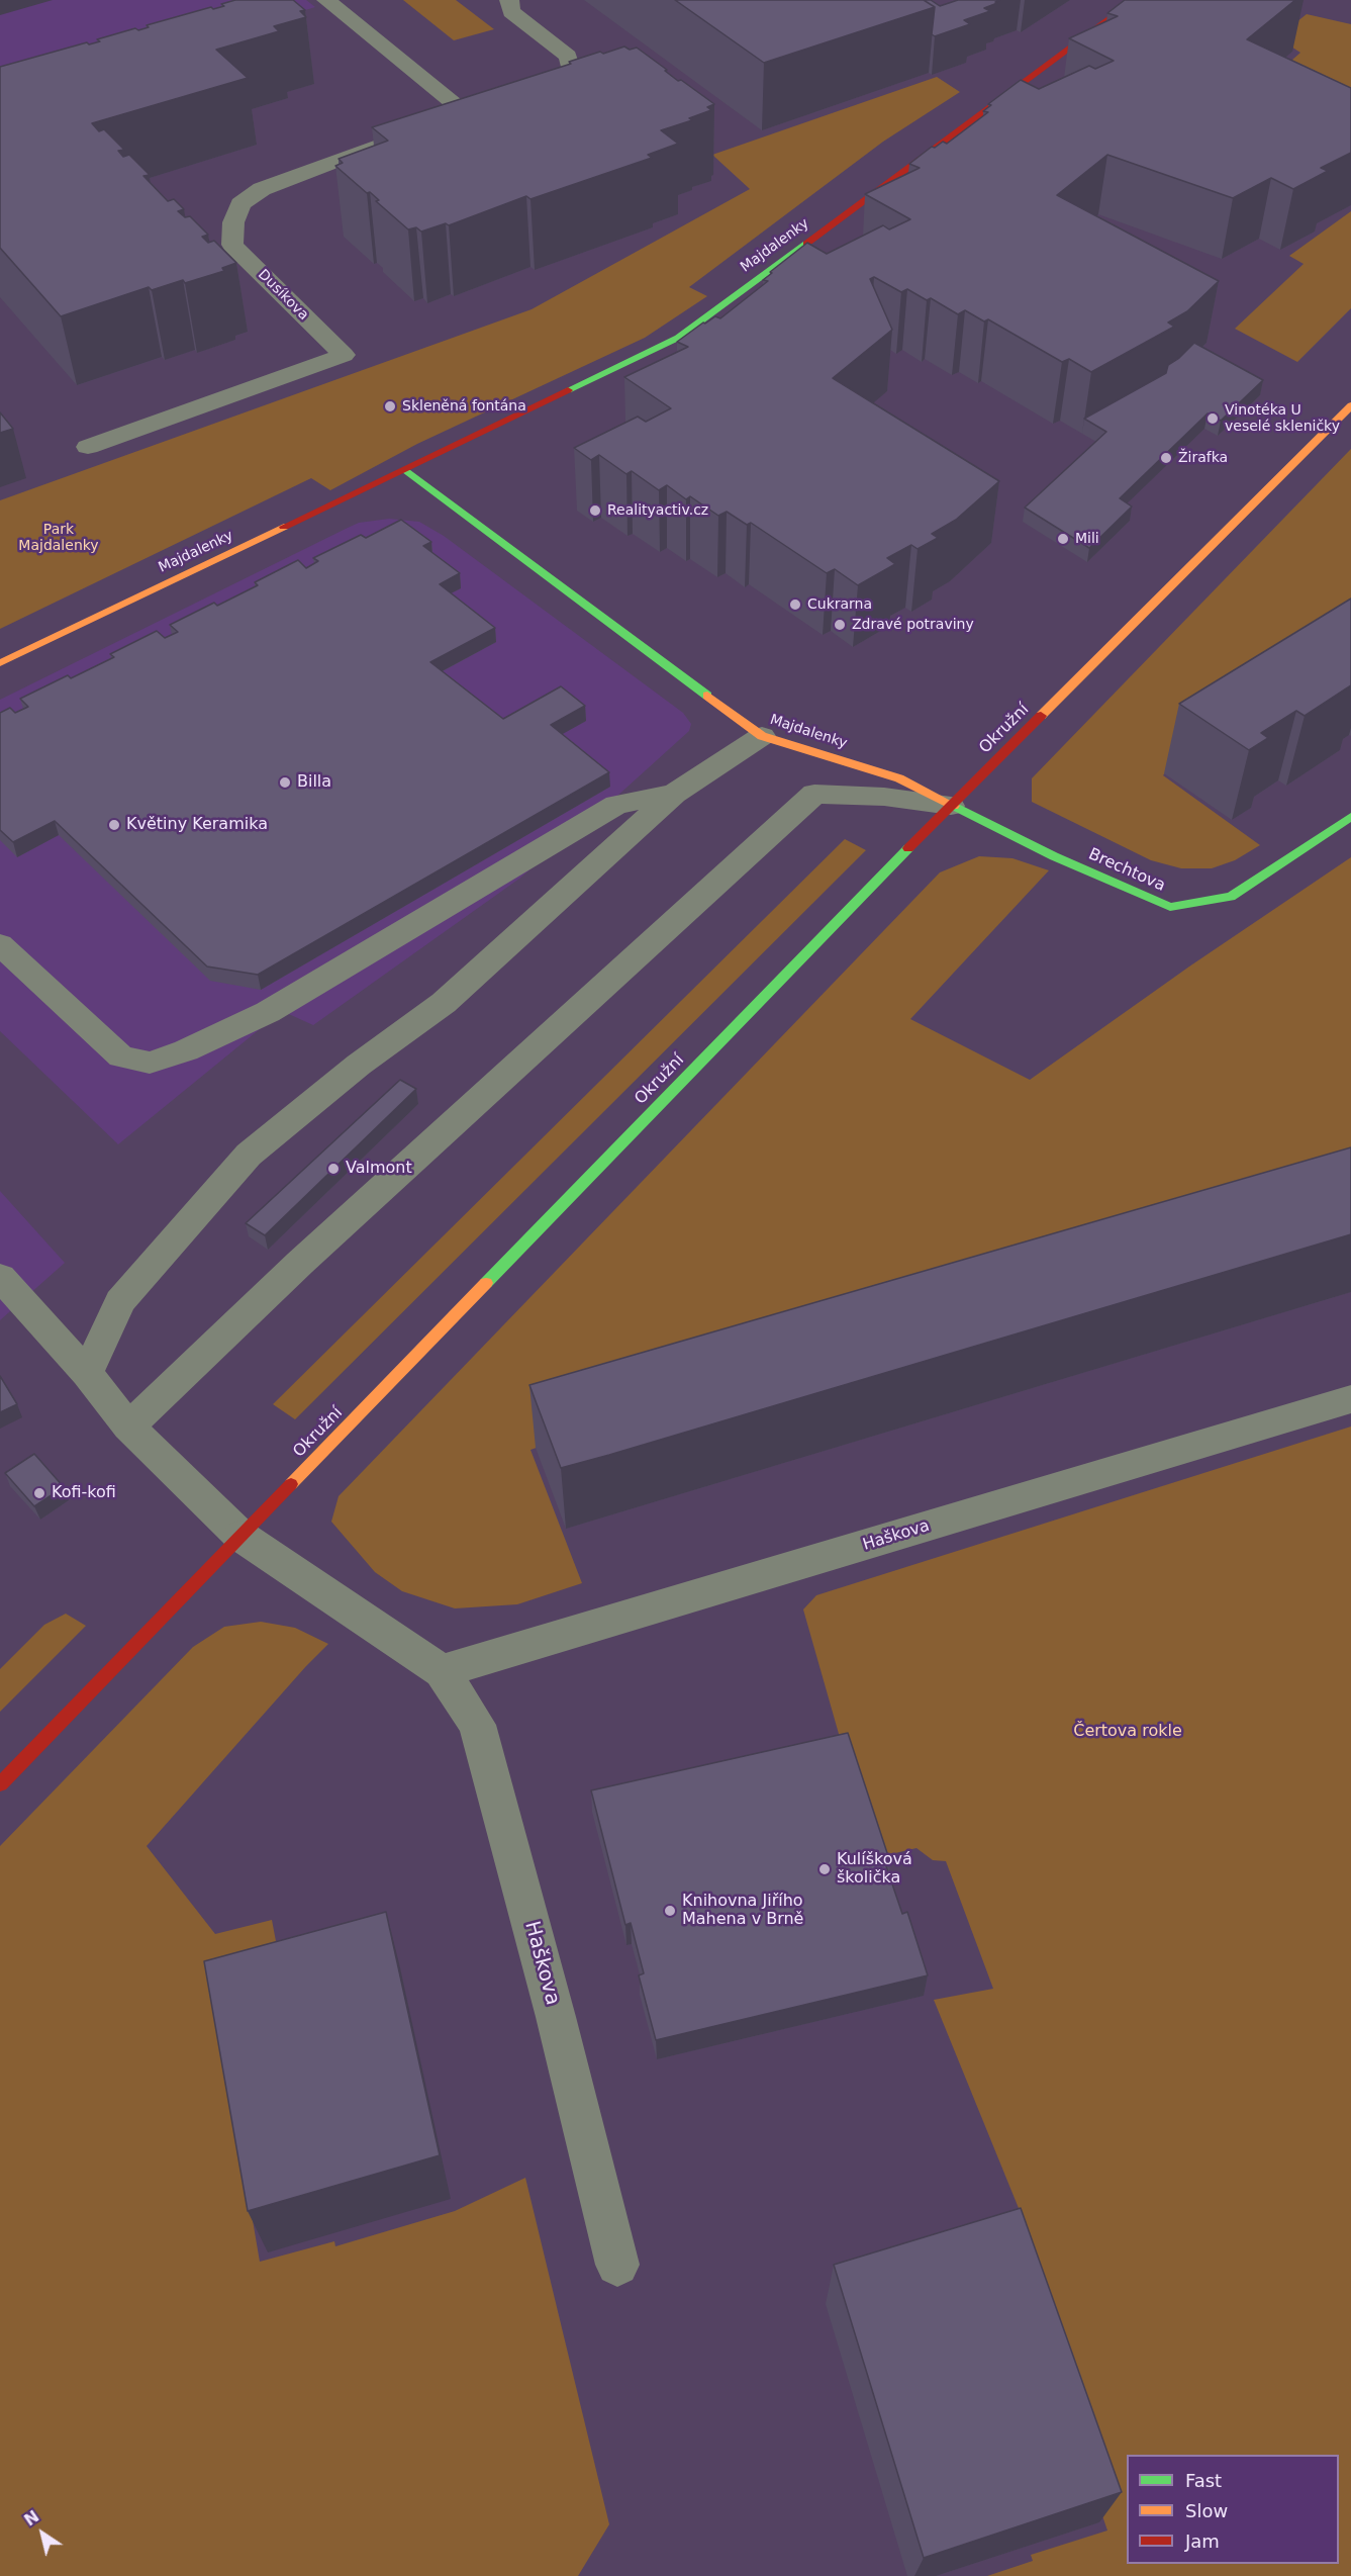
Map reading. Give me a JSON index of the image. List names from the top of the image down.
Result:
{
  "streets": {
    "street": [
      "Majdalenky",
      "Dusíkova",
      "Okružní",
      "Brechtova",
      "Haškova"
    ]
  },
  "crossings": [
    ["Majdalenky", "Okružní"],
    ["Majdalenky", "Brechtova"],
    ["Okružní", "Brechtova"],
    ["Okružní", "Haškova"]
  ],
  "parks": ["Park Majdalenky", "Čertova rokle"],
  "places": [
    "Skleněná fontána",
    "Vinotéka U veselé skleničky",
    "Žirafka",
    "Realityactiv.cz",
    "Mili",
    "Cukrarna",
    "Zdravé potraviny",
    "Billa",
    "Květiny Keramika",
    "Valmont",
    "Kofi-kofi",
    "Kulíšková školička",
    "Knihovna Jiřího Mahena v Brně"
  ],
  "legend": ["Fast", "Slow", "Jam"],
  "north": "top left"
}
